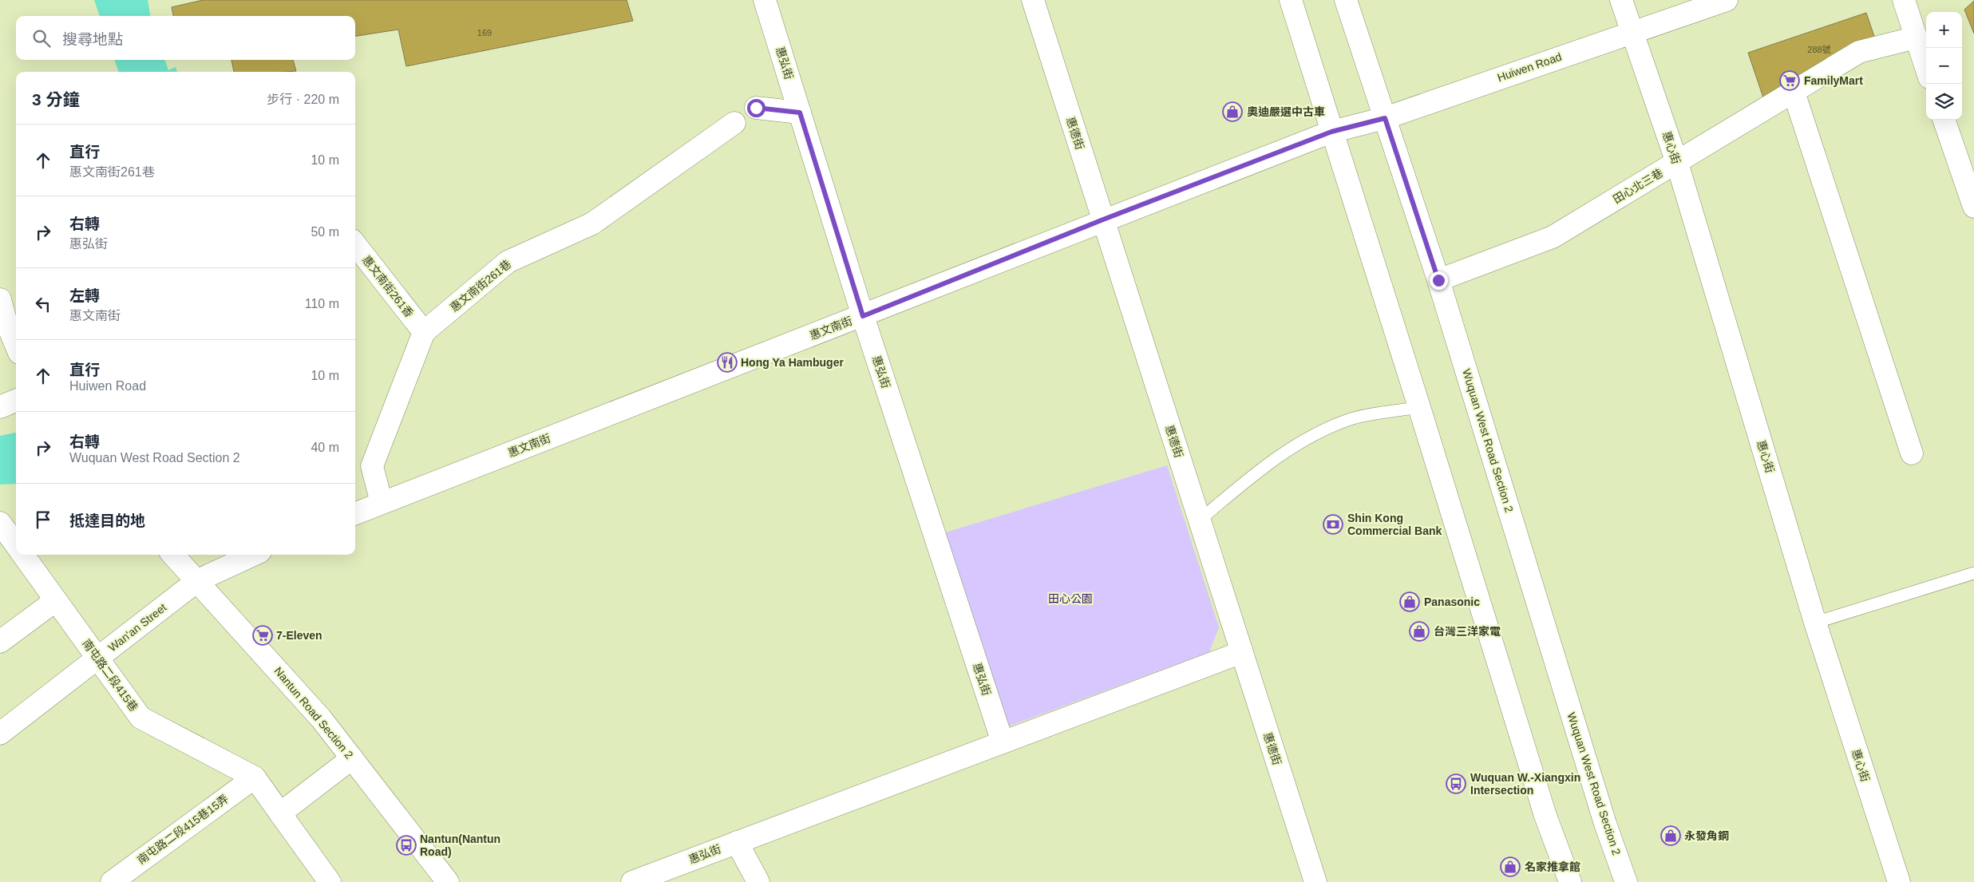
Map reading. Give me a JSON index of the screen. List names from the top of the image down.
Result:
{
  "streets": {
    "street": [
      "惠弘街",
      "Huiwen Road",
      "惠德街",
      "惠心街",
      "田心北三巷",
      "惠文南街261巷",
      "惠文南街261香",
      "惠文南街",
      "Wuquan West Road Section 2",
      "Wan'an Street",
      "南屯路二段415巷",
      "Nantun Road Section 2",
      "南屯路二段415巷15弄"
    ]
  },
  "crossings": [
    ["惠弘街", "惠德街"],
    ["惠弘街", "惠文南街"],
    ["Huiwen Road", "惠心街"],
    ["Huiwen Road", "惠文南街"],
    ["Huiwen Road", "Wuquan West Road Section 2"],
    ["惠德街", "惠文南街"],
    ["惠心街", "田心北三巷"],
    ["田心北三巷", "Wuquan West Road Section 2"],
    ["惠文南街261巷", "惠文南街261香"],
    ["惠文南街261巷", "惠文南街"],
    ["Wan'an Street", "南屯路二段415巷"],
    ["Wan'an Street", "Nantun Road Section 2"],
    ["南屯路二段415巷", "南屯路二段415巷15弄"]
  ],
  "parks": ["田心公園"],
  "places": {
    "supermarket": ["FamilyMart", "7-Eleven"],
    "shop": [
      "奧迪嚴選中古車",
      "Panasonic",
      "台灣三洋家電",
      "永發角鋼",
      "名家推拿館"
    ],
    "restaurant": ["Hong Ya Hambuger"],
    "bank": ["Shin Kong Commercial Bank"],
    "bus stop": ["Wuquan W.-Xiangxin Intersection", "Nantun(Nantun Road)"]
  },
  "house_numbers": ["169", "288號"],
  "page": {
    "map_buttons": ["+", "−"],
    "search": "搜尋地點",
    "heading": ["3 分鐘", "步行 · 220 m"],
    "list": [
      ["直行", "惠文南街261巷", "10 m"],
      ["右轉", "惠弘街", "50 m"],
      ["左轉", "惠文南街", "110 m"],
      ["直行", "Huiwen Road", "10 m"],
      ["右轉", "Wuquan West Road Section 2", "40 m"],
      "抵達目的地"
    ]
  }
}
